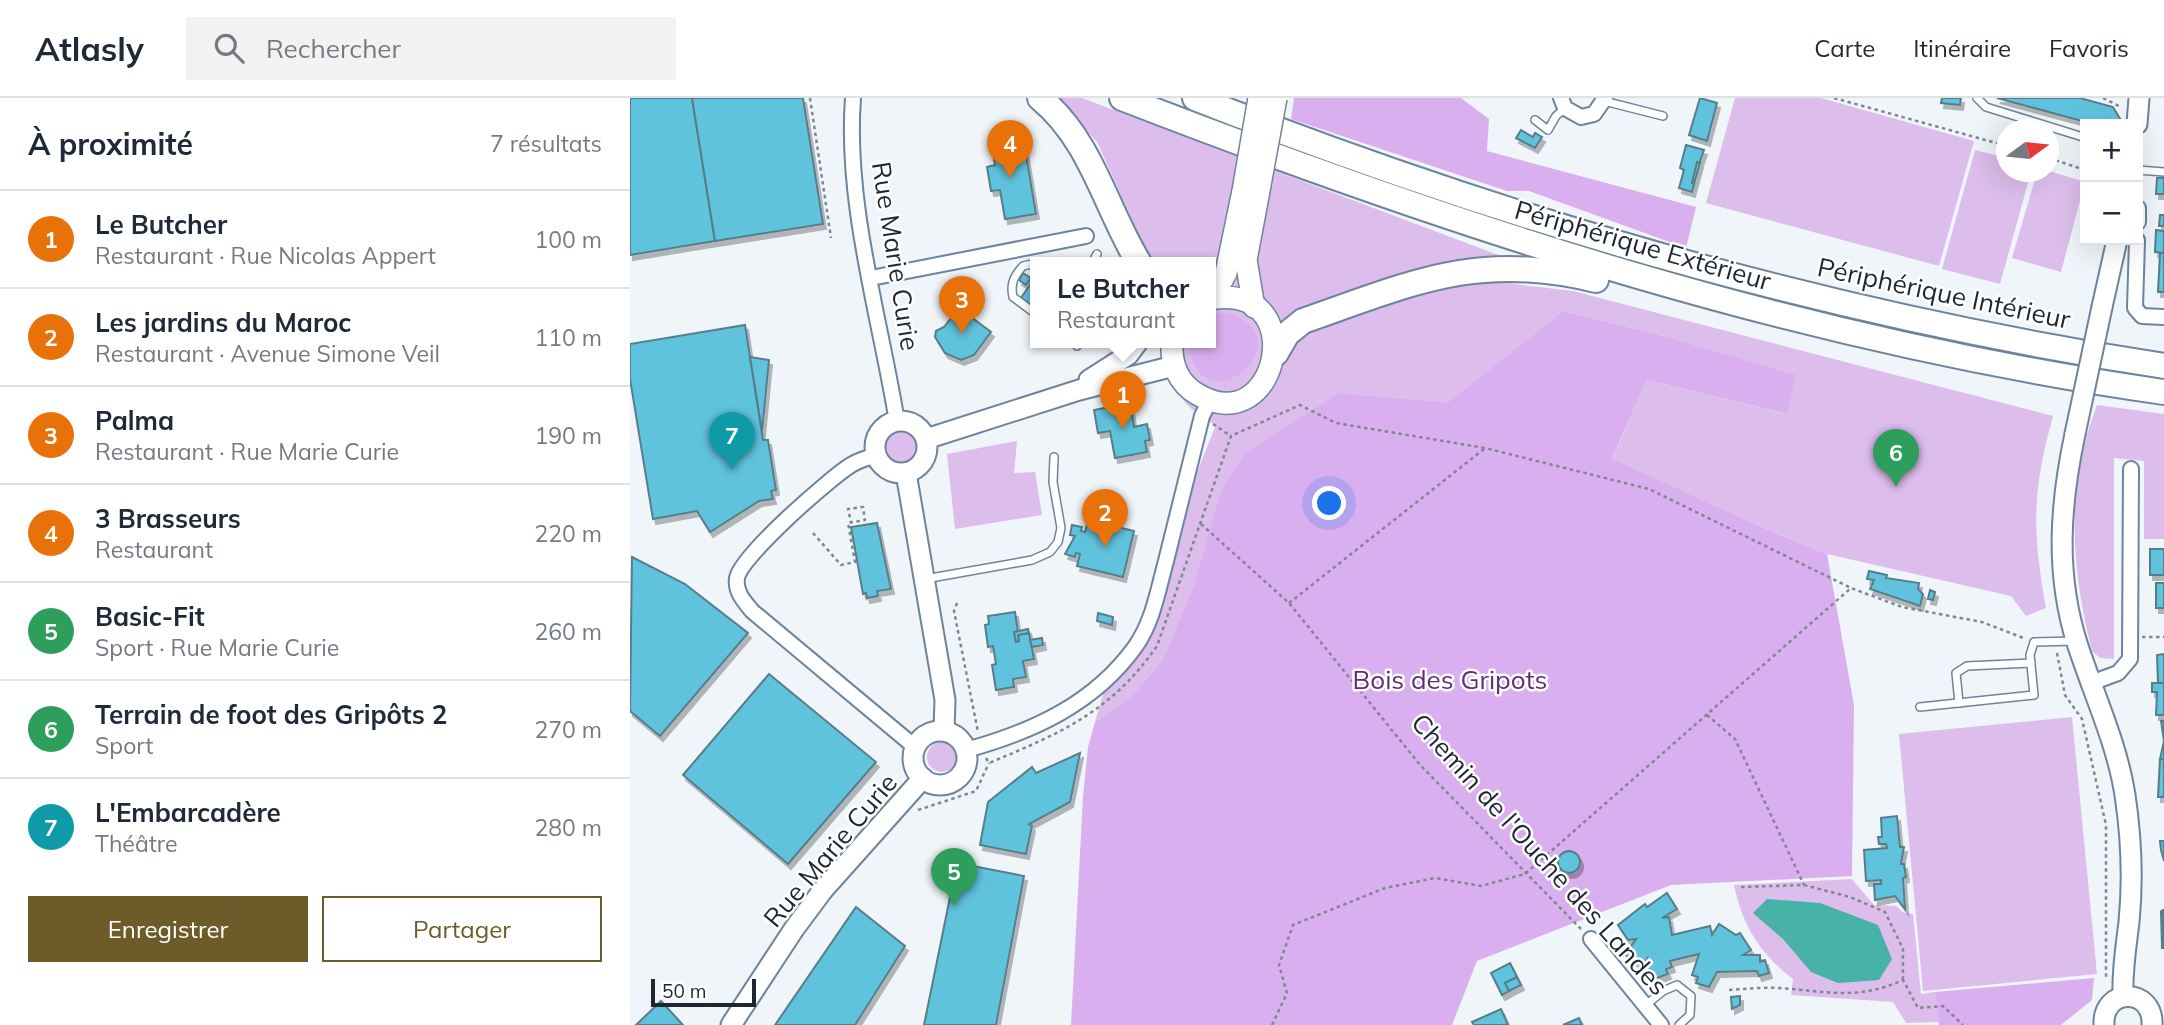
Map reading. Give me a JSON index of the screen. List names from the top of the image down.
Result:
{
  "streets": {
    "highway": ["Périphérique Extérieur", "Périphérique Intérieur"],
    "street": ["Rue Marie Curie", "Chemin de l'Ouche des Landes"]
  },
  "parks": ["Bois des Gripots"],
  "scale_bar": "50 m",
  "north": "right",
  "page": {
    "header": "Atlasly",
    "search": "Rechercher",
    "nav": ["Carte", "Itinéraire", "Favoris"],
    "heading": ["À proximité", "7 résultats"],
    "map_buttons": ["+", "−"],
    "pins": [
      "4",
      "3",
      "1",
      "7",
      "6",
      "2",
      "5"
    ],
    "list": [
      {
        "mark": "1",
        "name": "Le Butcher",
        "note": "Restaurant · Rue Nicolas Appert",
        "value": "100 m"
      },
      {
        "mark": "2",
        "name": "Les jardins du Maroc",
        "note": "Restaurant · Avenue Simone Veil",
        "value": "110 m"
      },
      {
        "mark": "3",
        "name": "Palma",
        "note": "Restaurant · Rue Marie Curie",
        "value": "190 m"
      },
      {
        "mark": "4",
        "name": "3 Brasseurs",
        "note": "Restaurant",
        "value": "220 m"
      },
      {
        "mark": "5",
        "name": "Basic-Fit",
        "note": "Sport · Rue Marie Curie",
        "value": "260 m"
      },
      {
        "mark": "6",
        "name": "Terrain de foot des Gripôts 2",
        "note": "Sport",
        "value": "270 m"
      },
      {
        "mark": "7",
        "name": "L'Embarcadère",
        "note": "Théâtre",
        "value": "280 m"
      }
    ],
    "popup": ["Le Butcher", "Restaurant"],
    "buttons": ["Enregistrer", "Partager"],
    "scale": "50 m"
  }
}
